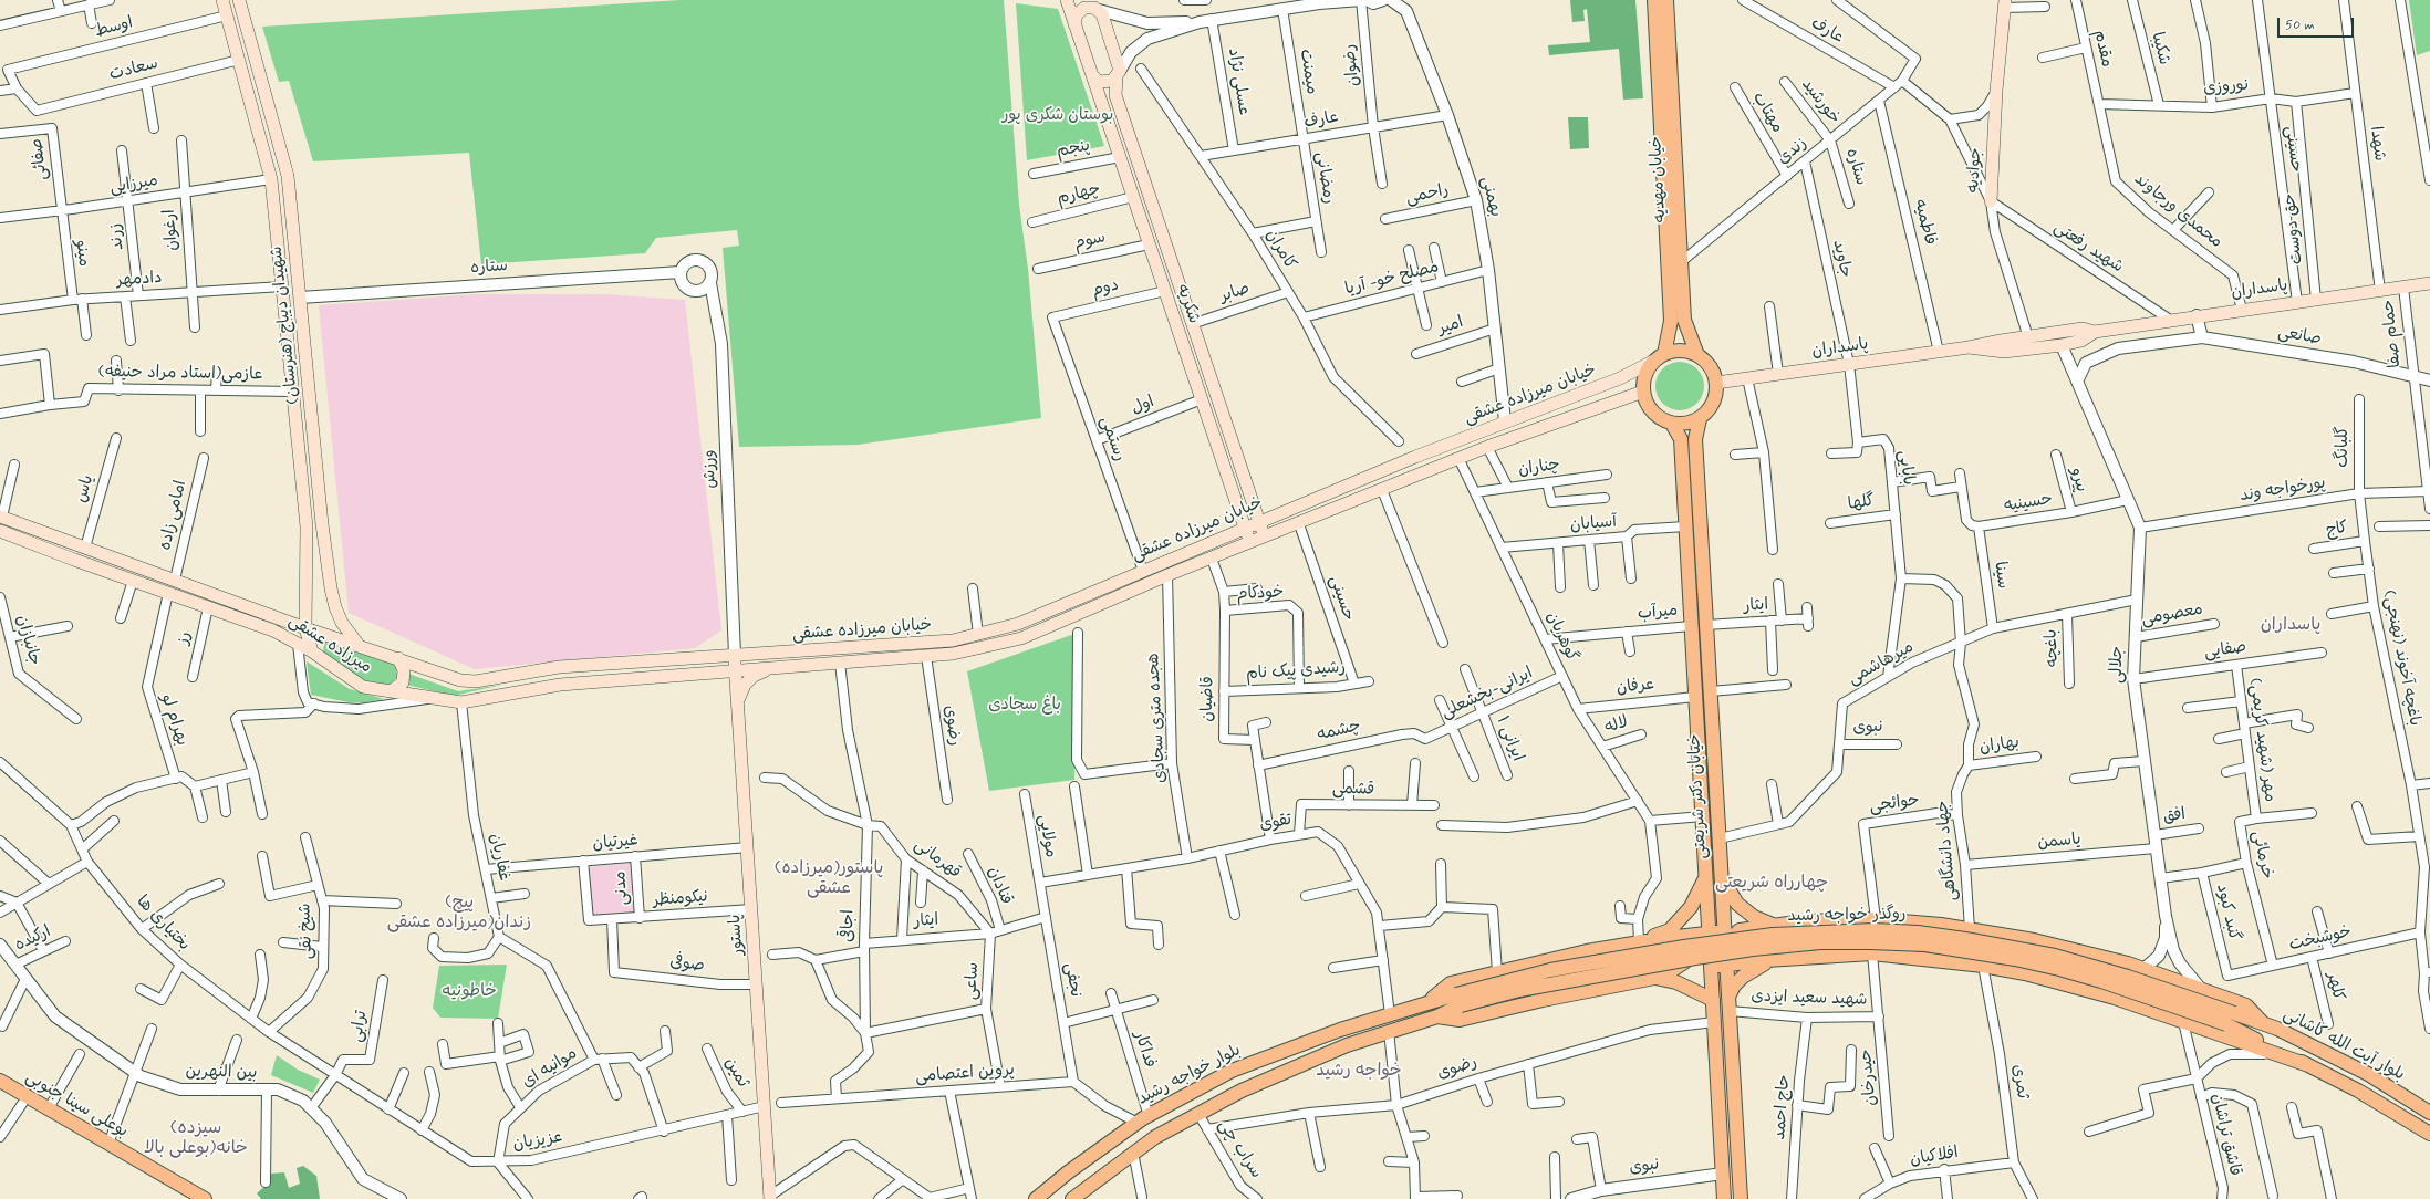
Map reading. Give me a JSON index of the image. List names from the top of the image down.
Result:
{
  "streets": {
    "main road": [
      "جوادیه",
      "خیابان مهدیه",
      "پاسداران",
      "شکریه",
      "شهیدان دیباج (هنرستان)",
      "خیابان میرزاده عشقی",
      "میرزاده عشقی",
      "خیابان دکتر شریعتی",
      "روگذر خواجه رشید",
      "پاستور",
      "بلوار آیت الله کاشانی",
      "بلوار خواجه رشید",
      "بوعلی سینا جنوبی"
    ],
    "street": [
      "اوسط",
      "عارف",
      "مقدم",
      "شکیبا",
      "رضوان",
      "سعادت",
      "میمنت",
      "عسلی نژاد",
      "نوروزی",
      "خورشید",
      "مهتاب",
      "شهدا",
      "پنجم",
      "حسینی",
      "زندی",
      "صفائی",
      "ستاره",
      "رمضانی",
      "میرزایی",
      "چهارم",
      "راحمی",
      "بهمنی",
      "محمدی ورجاوند",
      "فاطمیه",
      "حق دوست",
      "ارغوان",
      "زرند",
      "سوم",
      "شهید رفعتی",
      "کامران",
      "مینو",
      "جاوید",
      "مصلح خو- آریا",
      "دادمهر",
      "دوم",
      "صابر",
      "امیر",
      "حمام صفا",
      "صانعی",
      "عازمی(استاد مراد حنیفه)",
      "اول",
      "رستمی",
      "گلبانگ",
      "چناران",
      "بابایی",
      "ورزش",
      "پیرو",
      "یاس",
      "پورخواجه وند",
      "گلها",
      "حسینیه",
      "امامی زاده",
      "آسیابان",
      "کاج",
      "سینا",
      "خودکام",
      "ایثار",
      "میرآب",
      "معصومی",
      "گوهریان",
      "رز",
      "جانبازان",
      "باغچه",
      "صفایی",
      "باغچه آخوند (نهنجی)",
      "میرهاشمی",
      "جلالی",
      "رشیدی پیک نام",
      "عرفان",
      "ایرانی-بخشعلی",
      "قاضیان",
      "هجده متری سجادی",
      "بهرام لو",
      "رضوی",
      "لاله",
      "نبوی",
      "چشمه",
      "ایرانی ۱",
      "مهر (شهید کریمی)",
      "بهاران",
      "قشمی",
      "حوائجی",
      "افق",
      "تقوی",
      "مولایی",
      "یاسمن",
      "غیرتیان",
      "جهاد دانشگاهی",
      "خرمائی",
      "غفاریان",
      "قهرمانی",
      "قنادان",
      "مدنی",
      "نیکومنظر",
      "گنبد کبود",
      "بختیاری ها",
      "اجاقی",
      "شیخ نقی",
      "ارکیده",
      "خوشبخت",
      "صوفی",
      "نجفی",
      "ساعی",
      "کلهر",
      "شهید سعید ایزدی",
      "ترابی",
      "فداکار",
      "موانیه ای",
      "بین النهرین",
      "ثمین",
      "پروین اعتصامی",
      "حیدرخان",
      "ثمری",
      "حاج احمد",
      "قاشق تراشان",
      "عزیزیان",
      "سراب چی",
      "افلاکیان"
    ]
  },
  "crossings": [
    ["اوسط", "سعادت"],
    ["اوسط", "شهیدان دیباج (هنرستان)"],
    ["عارف", "رضوان"],
    ["عارف", "میمنت"],
    ["عارف", "عسلی نژاد"],
    ["عارف", "زندی"],
    ["عارف", "رمضانی"],
    ["عارف", "بهمنی"],
    ["عارف", "کامران"],
    ["مقدم", "نوروزی"],
    ["مقدم", "محمدی ورجاوند"],
    ["شکیبا", "نوروزی"],
    ["سعادت", "شهیدان دیباج (هنرستان)"],
    ["میمنت", "رمضانی"],
    ["نوروزی", "شهدا"],
    ["نوروزی", "حسینی"],
    ["نوروزی", "محمدی ورجاوند"],
    ["نوروزی", "حق دوست"],
    ["خورشید", "زندی"],
    ["خورشید", "ستاره"],
    ["مهتاب", "زندی"],
    ["شهدا", "پاسداران"],
    ["پنجم", "شکریه"],
    ["حسینی", "پاسداران"],
    ["حسینی", "خیابان میرزاده عشقی"],
    ["حسینی", "رشیدی پیک نام"],
    ["زندی", "ستاره"],
    ["زندی", "خیابان مهدیه"],
    ["زندی", "فاطمیه"],
    ["زندی", "جاوید"],
    ["صفائی", "میرزایی"],
    ["صفائی", "مینو"],
    ["ستاره", "شهیدان دیباج (هنرستان)"],
    ["ستاره", "ورزش"],
    ["جوادیه", "شهید رفعتی"],
    ["جوادیه", "پاسداران"],
    ["رمضانی", "کامران"],
    ["خیابان مهدیه", "پاسداران"],
    ["خیابان مهدیه", "خیابان میرزاده عشقی"],
    ["خیابان مهدیه", "خیابان دکتر شریعتی"],
    ["میرزایی", "ارغوان"],
    ["میرزایی", "زرند"],
    ["میرزایی", "مینو"],
    ["میرزایی", "شهیدان دیباج (هنرستان)"],
    ["چهارم", "شکریه"],
    ["راحمی", "بهمنی"],
    ["بهمنی", "مصلح خو- آریا"],
    ["بهمنی", "امیر"],
    ["بهمنی", "خیابان میرزاده عشقی"],
    ["محمدی ورجاوند", "پاسداران"],
    ["فاطمیه", "پاسداران"],
    ["حق دوست", "پاسداران"],
    ["ارغوان", "دادمهر"],
    ["زرند", "دادمهر"],
    ["سوم", "شکریه"],
    ["شهید رفعتی", "پاسداران"],
    ["کامران", "مصلح خو- آریا"],
    ["کامران", "صابر"],
    ["مینو", "دادمهر"],
    ["جاوید", "پاسداران"],
    ["دادمهر", "شهیدان دیباج (هنرستان)"],
    ["دوم", "شکریه"],
    ["دوم", "رستمی"],
    ["پاسداران", "حمام صفا"],
    ["پاسداران", "خیابان میرزاده عشقی"],
    ["پاسداران", "جلالی"],
    ["پاسداران", "خیابان دکتر شریعتی"],
    ["صابر", "شکریه"],
    ["شکریه", "خیابان میرزاده عشقی"],
    ["شکریه", "اول"],
    ["شهیدان دیباج (هنرستان)", "عازمی(استاد مراد حنیفه)"],
    ["شهیدان دیباج (هنرستان)", "میرزاده عشقی"],
    ["حمام صفا", "صانعی"],
    ["حمام صفا", "پورخواجه وند"],
    ["صانعی", "جلالی"],
    ["خیابان میرزاده عشقی", "رستمی"],
    ["خیابان میرزاده عشقی", "ورزش"],
    ["خیابان میرزاده عشقی", "گوهریان"],
    ["خیابان میرزاده عشقی", "میرزاده عشقی"],
    ["خیابان میرزاده عشقی", "قاضیان"],
    ["خیابان میرزاده عشقی", "هجده متری سجادی"],
    ["خیابان میرزاده عشقی", "رضوی"],
    ["خیابان میرزاده عشقی", "خیابان دکتر شریعتی"],
    ["خیابان میرزاده عشقی", "اجاقی"],
    ["خیابان میرزاده عشقی", "پاستور"],
    ["اول", "رستمی"],
    ["گلبانگ", "پورخواجه وند"],
    ["گلبانگ", "باغچه آخوند (نهنجی)"],
    ["چناران", "گوهریان"],
    ["بابایی", "گلها"],
    ["بابایی", "میرهاشمی"],
    ["بابایی", "جهاد دانشگاهی"],
    ["ورزش", "میرزاده عشقی"],
    ["ورزش", "پاستور"],
    ["پیرو", "حسینیه"],
    ["یاس", "میرزاده عشقی"],
    ["پورخواجه وند", "باغچه آخوند (نهنجی)"],
    ["پورخواجه وند", "جلالی"],
    ["حسینیه", "سینا"],
    ["حسینیه", "جلالی"],
    ["امامی زاده", "میرزاده عشقی"],
    ["آسیابان", "گوهریان"],
    ["آسیابان", "خیابان دکتر شریعتی"],
    ["کاج", "باغچه آخوند (نهنجی)"],
    ["سینا", "میرهاشمی"],
    ["خودکام", "رشیدی پیک نام"],
    ["خودکام", "قاضیان"],
    ["ایثار", "خیابان دکتر شریعتی"],
    ["ایثار", "قهرمانی"],
    ["ایثار", "اجاقی"],
    ["ایثار", "ساعی"],
    ["میرآب", "گوهریان"],
    ["میرآب", "خیابان دکتر شریعتی"],
    ["معصومی", "جلالی"],
    ["گوهریان", "عرفان"],
    ["گوهریان", "ایرانی-بخشعلی"],
    ["گوهریان", "لاله"],
    ["رز", "میرزاده عشقی"],
    ["میرزاده عشقی", "بهرام لو"],
    ["میرزاده عشقی", "غفاریان"],
    ["میرزاده عشقی", "پاستور"],
    ["باغچه", "میرهاشمی"],
    ["صفایی", "جلالی"],
    ["صفایی", "مهر (شهید کریمی)"],
    ["باغچه آخوند (نهنجی)", "خوشبخت"],
    ["میرهاشمی", "جلالی"],
    ["میرهاشمی", "نبوی"],
    ["میرهاشمی", "خیابان دکتر شریعتی"],
    ["میرهاشمی", "جهاد دانشگاهی"],
    ["جلالی", "افق"],
    ["جلالی", "یاسمن"],
    ["جلالی", "گنبد کبود"],
    ["رشیدی پیک نام", "قاضیان"],
    ["عرفان", "خیابان دکتر شریعتی"],
    ["ایرانی-بخشعلی", "چشمه"],
    ["ایرانی-بخشعلی", "ایرانی ۱"],
    ["هجده متری سجادی", "تقوی"],
    ["رضوی", "خیابان دکتر شریعتی"],
    ["رضوی", "سراب چی"],
    ["نبوی", "خیابان دکتر شریعتی"],
    ["مهر (شهید کریمی)", "خرمائی"],
    ["بهاران", "جهاد دانشگاهی"],
    ["قشمی", "تقوی"],
    ["خیابان دکتر شریعتی", "شهید سعید ایزدی"],
    ["حوائجی", "جهاد دانشگاهی"],
    ["تقوی", "مولایی"],
    ["تقوی", "نجفی"],
    ["تقوی", "بلوار خواجه رشید"],
    ["مولایی", "نجفی"],
    ["یاسمن", "جهاد دانشگاهی"],
    ["غیرتیان", "غفاریان"],
    ["غیرتیان", "مدنی"],
    ["غیرتیان", "نیکومنظر"],
    ["غیرتیان", "پاستور"],
    ["خرمائی", "خوشبخت"],
    ["قهرمانی", "اجاقی"],
    ["قهرمانی", "ساعی"],
    ["مدنی", "نیکومنظر"],
    ["نیکومنظر", "پاستور"],
    ["نیکومنظر", "صوفی"],
    ["گنبد کبود", "خوشبخت"],
    ["روگذر خواجه رشید", "بلوار آیت الله کاشانی"],
    ["روگذر خواجه رشید", "بلوار خواجه رشید"],
    ["بختیاری ها", "شیخ نقی"],
    ["بختیاری ها", "ترابی"],
    ["بختیاری ها", "عزیزیان"],
    ["اجاقی", "پروین اعتصامی"],
    ["پاستور", "صوفی"],
    ["پاستور", "عزیزیان"],
    ["ارکیده", "بین النهرین"],
    ["خوشبخت", "کلهر"],
    ["نجفی", "پروین اعتصامی"],
    ["ساعی", "پروین اعتصامی"],
    ["شهید سعید ایزدی", "حیدرخان"],
    ["شهید سعید ایزدی", "حاج احمد"],
    ["ترابی", "عزیزیان"],
    ["فداکار", "بلوار خواجه رشید"],
    ["موانیه ای", "عزیزیان"],
    ["ثمین", "عزیزیان"],
    ["ثمری", "افلاکیان"]
  ],
  "districts": [
    "پاسداران",
    "(پاستور(میرزاده عشقی",
    "چهارراه شریعتی",
    "(پیچ زندان(میرزاده عشقی",
    "خواجه رشید",
    "(سیزده خانه(بوعلی بالا"
  ],
  "parks": ["بوستان شکری پور", "باغ سجادی", "خاطونیه"],
  "scale_bar": "50 m"
}
